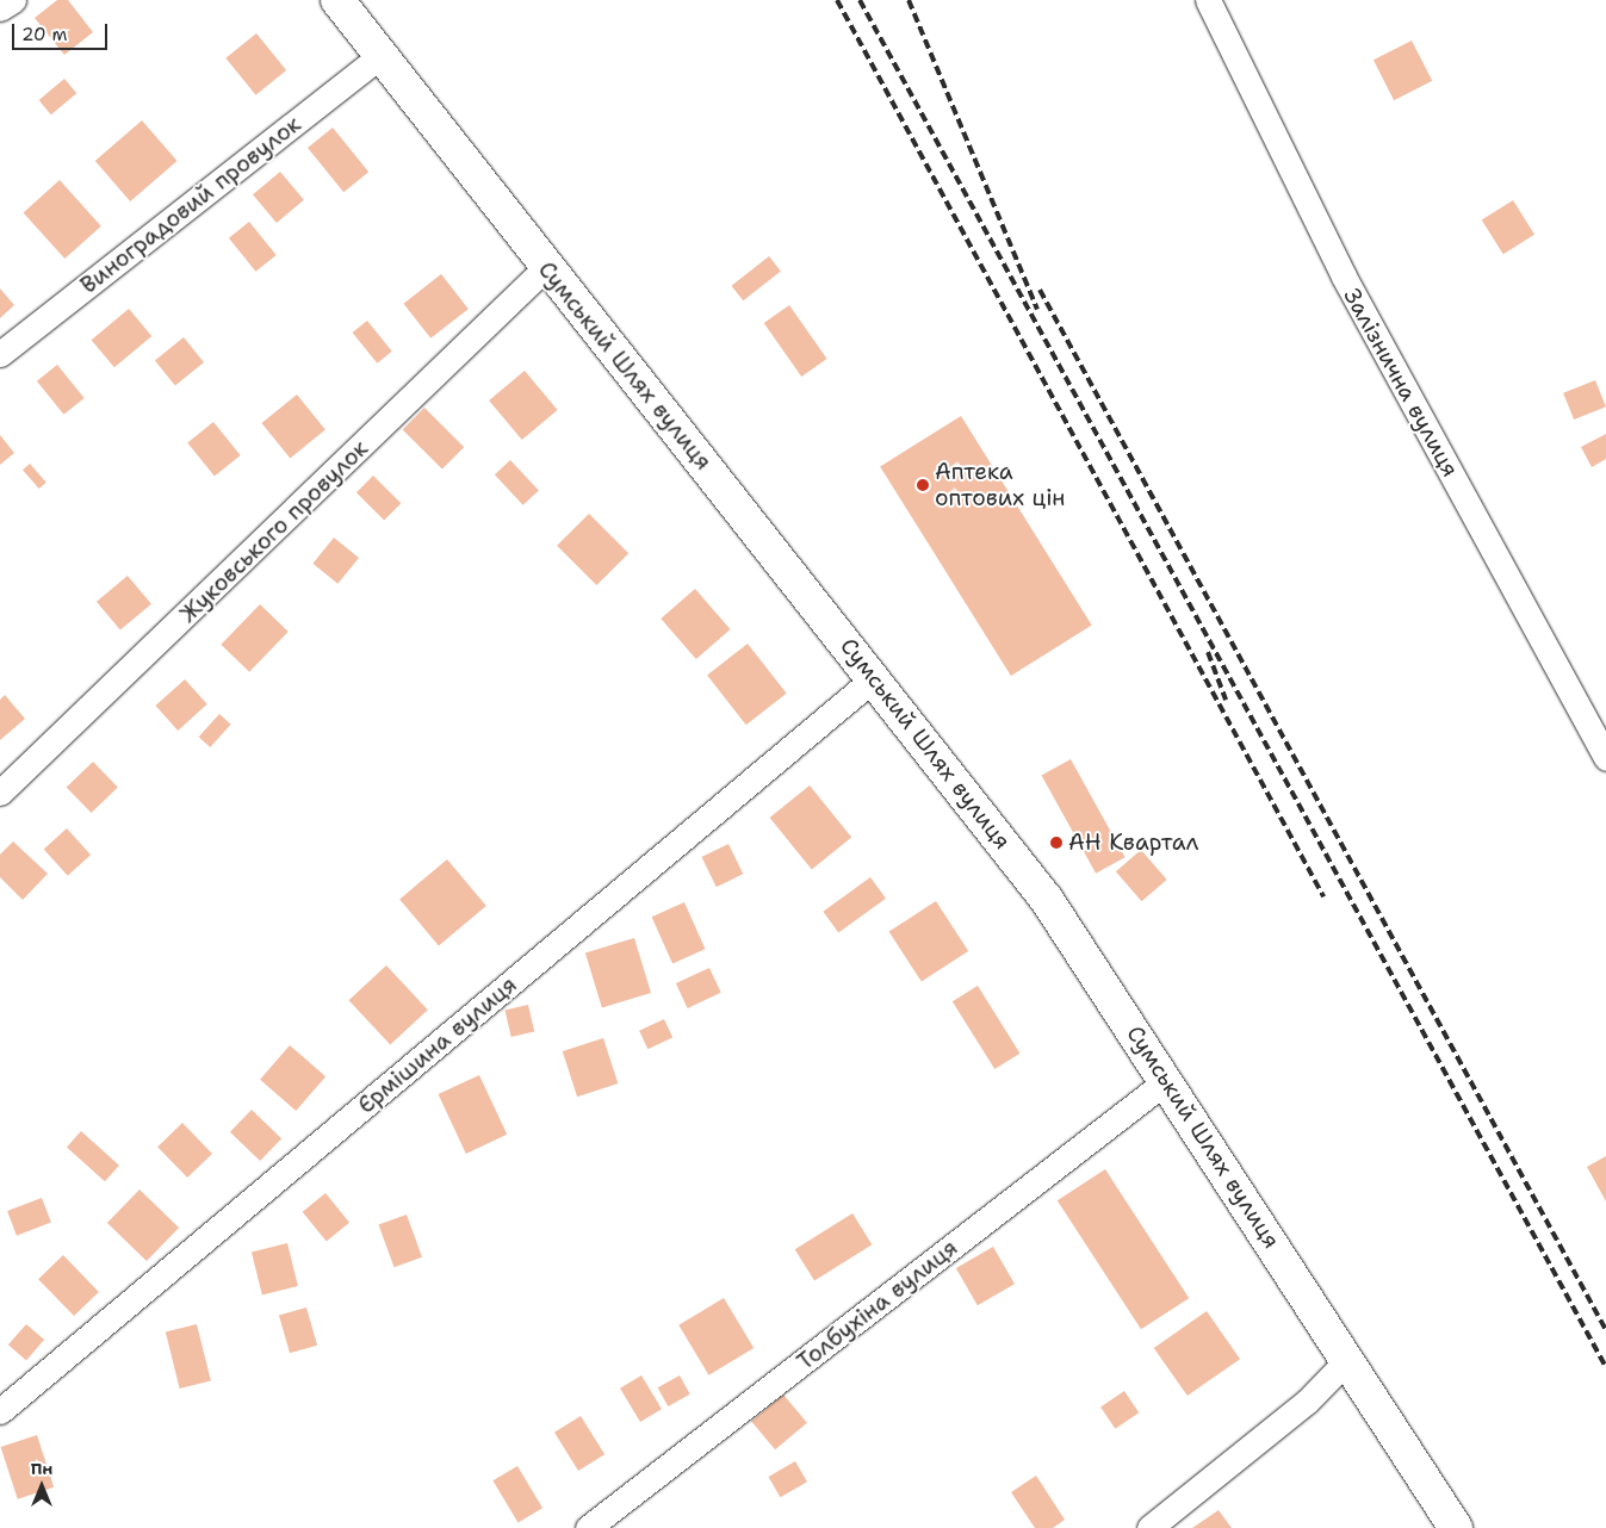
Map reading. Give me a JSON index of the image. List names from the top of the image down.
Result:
{
  "streets": {
    "main road": ["Сумський Шлях вулиця"],
    "street": [
      "Виноградовий провулок",
      "Залізнична вулиця",
      "Жуковського провулок",
      "Єрмішина вулиця",
      "Толбухіна вулиця"
    ]
  },
  "crossings": [
    ["Виноградовий провулок", "Сумський Шлях вулиця"],
    ["Сумський Шлях вулиця", "Жуковського провулок"],
    ["Сумський Шлях вулиця", "Єрмішина вулиця"],
    ["Сумський Шлях вулиця", "Толбухіна вулиця"]
  ],
  "places": ["Аптека оптових цін", "АН Квартал"],
  "scale_bar": "20 m",
  "north": "top"
}
